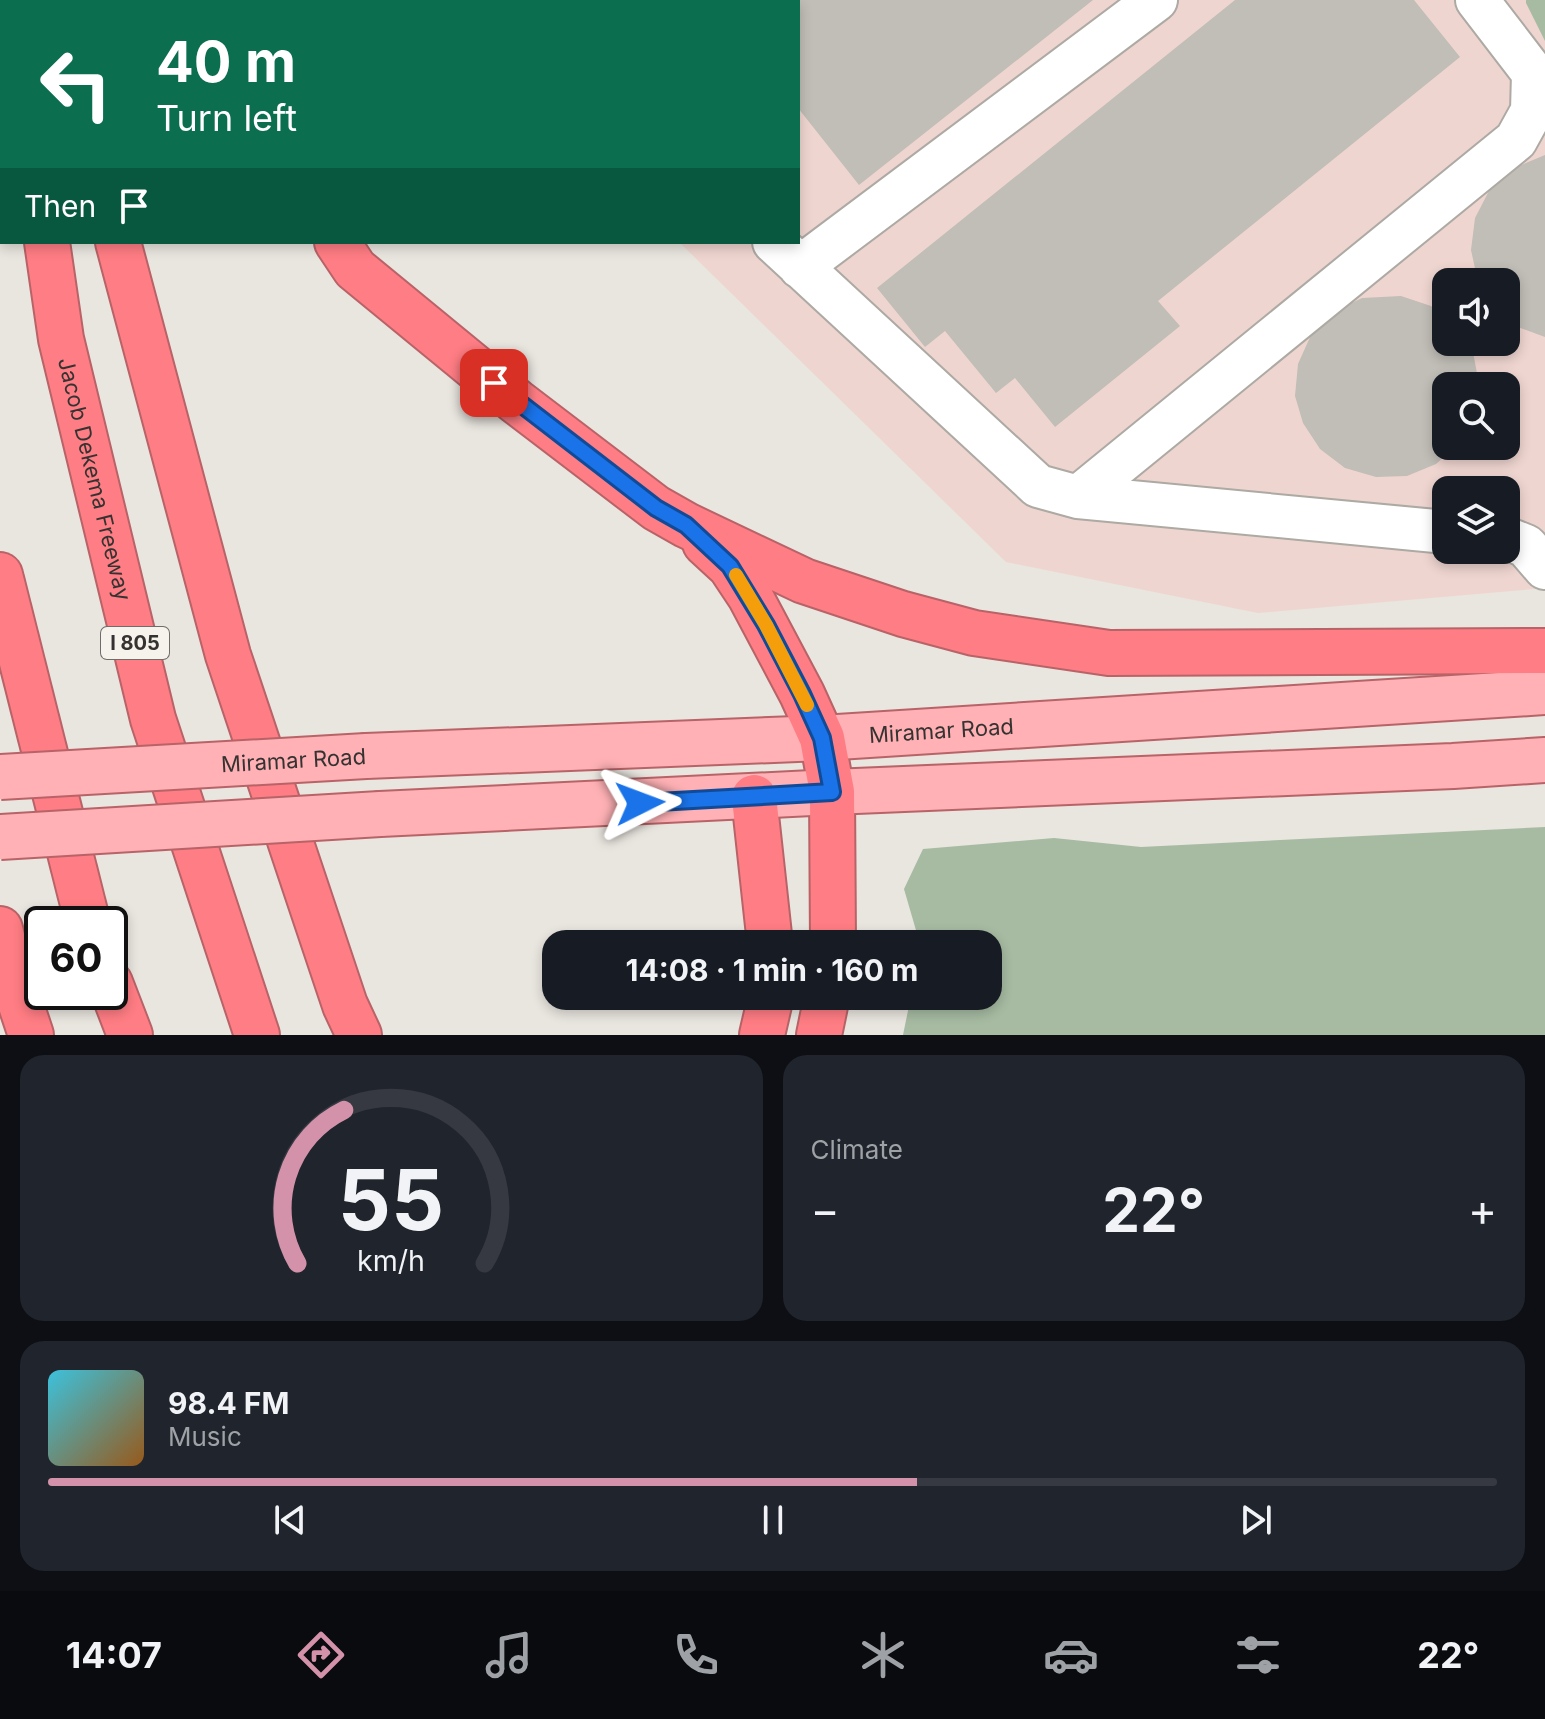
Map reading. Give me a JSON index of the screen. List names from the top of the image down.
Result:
{
  "streets": {
    "highway": ["Jacob Dekema Freeway", "I 805"],
    "main road": ["Miramar Road"]
  },
  "page": {
    "turn": ["40 m", "Turn left"],
    "then": "Then",
    "limit": "60",
    "trip": "14:08 · 1 min · 160 m",
    "tile": "Climate",
    "heat": ["−", "22°", "+"],
    "song": ["98.4 FM", "Music"],
    "tabs": ["14:07", "22°"],
    "gauge": ["55", "km/h"]
  }
}
